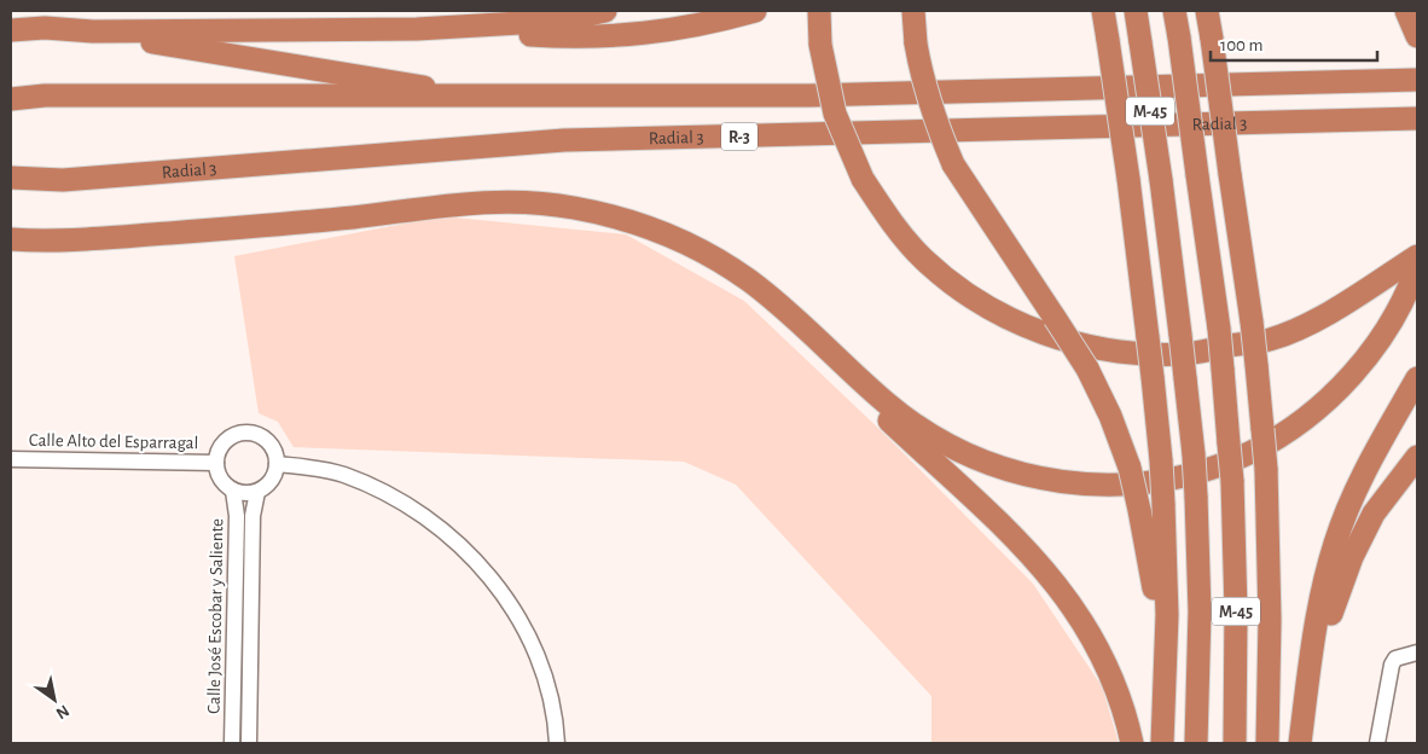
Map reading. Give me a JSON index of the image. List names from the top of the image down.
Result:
{
  "streets": {
    "highway": ["M-45", "Radial 3", "R-3"],
    "street": ["Calle Alto del Esparragal", "Calle José Escobar y Saliente"]
  },
  "crossings": [
    ["Calle Alto del Esparragal", "Calle José Escobar y Saliente"]
  ],
  "scale_bar": "100 m",
  "north": "bottom right"
}
